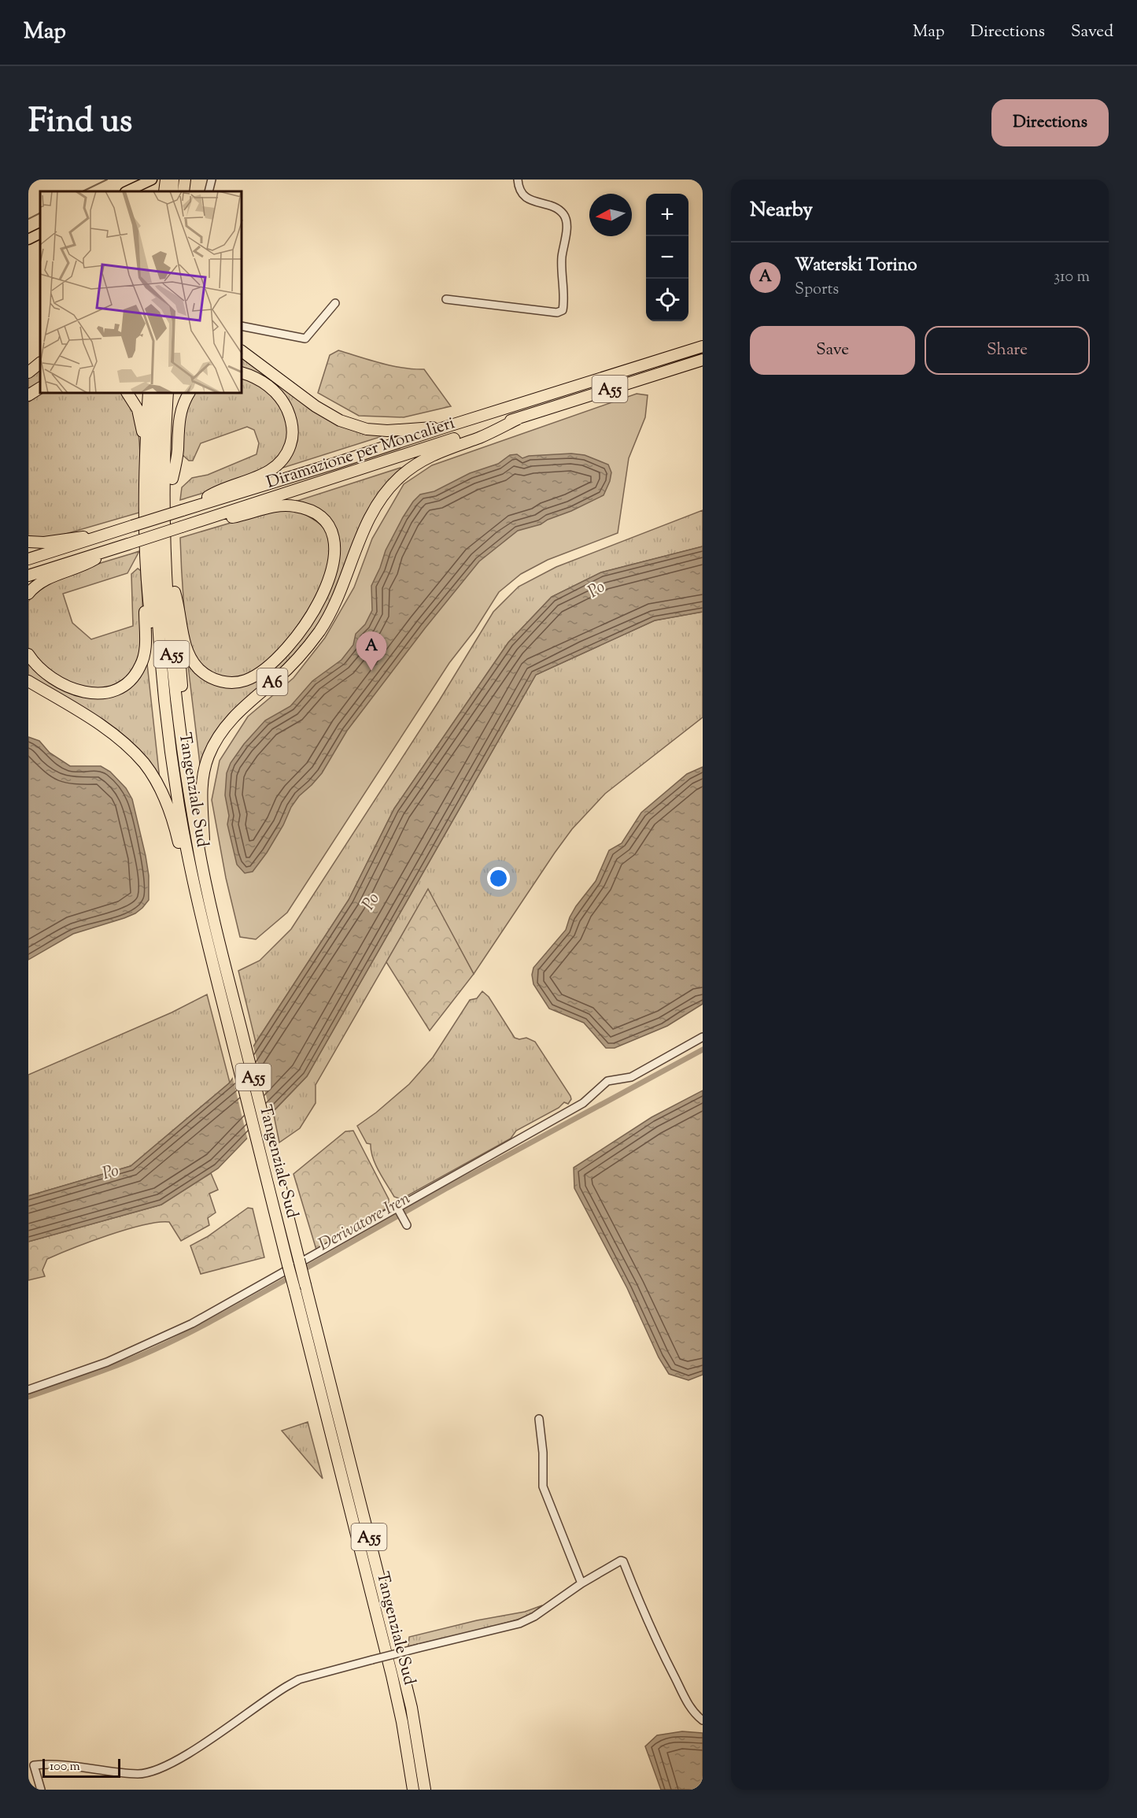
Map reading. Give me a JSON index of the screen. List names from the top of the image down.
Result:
{
  "streets": {
    "highway": [
      "A55",
      "Diramazione per Moncalieri",
      "A6",
      "Tangenziale Sud"
    ]
  },
  "crossings": [
    ["A55", "Tangenziale Sud"],
    ["Diramazione per Moncalieri", "A6"],
    ["A6", "Tangenziale Sud"]
  ],
  "water": ["Po", "Derivatore Iren"],
  "scale_bar": "100 m",
  "north": "left",
  "page": {
    "header": "Map",
    "nav": ["Map", "Directions", "Saved"],
    "title": "Find us",
    "buttons": [
      "Directions",
      ["Save", "Share"]
    ],
    "heading": "Nearby",
    "map_buttons": ["+", "−"],
    "list": [
      {
        "mark": "A",
        "name": "Waterski Torino",
        "note": "Sports",
        "value": "310 m"
      }
    ],
    "pins": "A",
    "scale": "100 m"
  }
}
